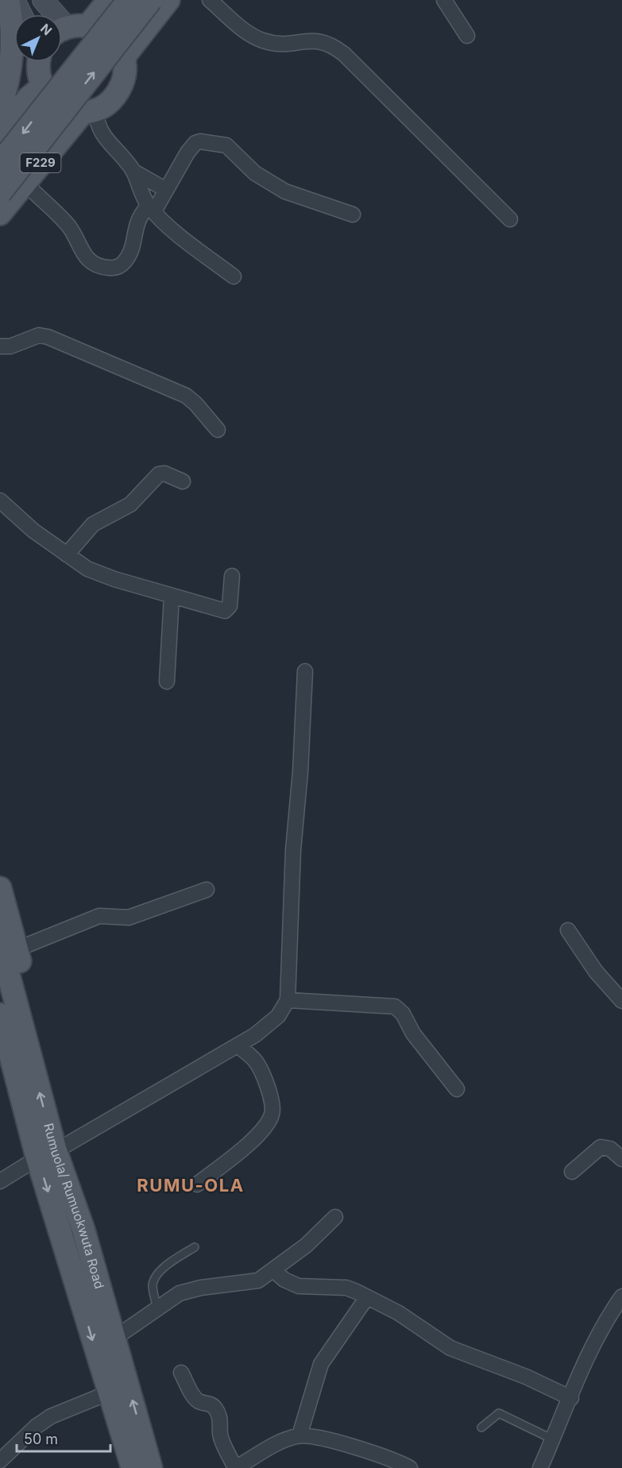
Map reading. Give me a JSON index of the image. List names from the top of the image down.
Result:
{
  "streets": {
    "main road": ["F229", "Rumuola/ Rumuokwuta Road"]
  },
  "districts": ["RUMU-OLA"],
  "scale_bar": "50 m",
  "north": "top right"
}
